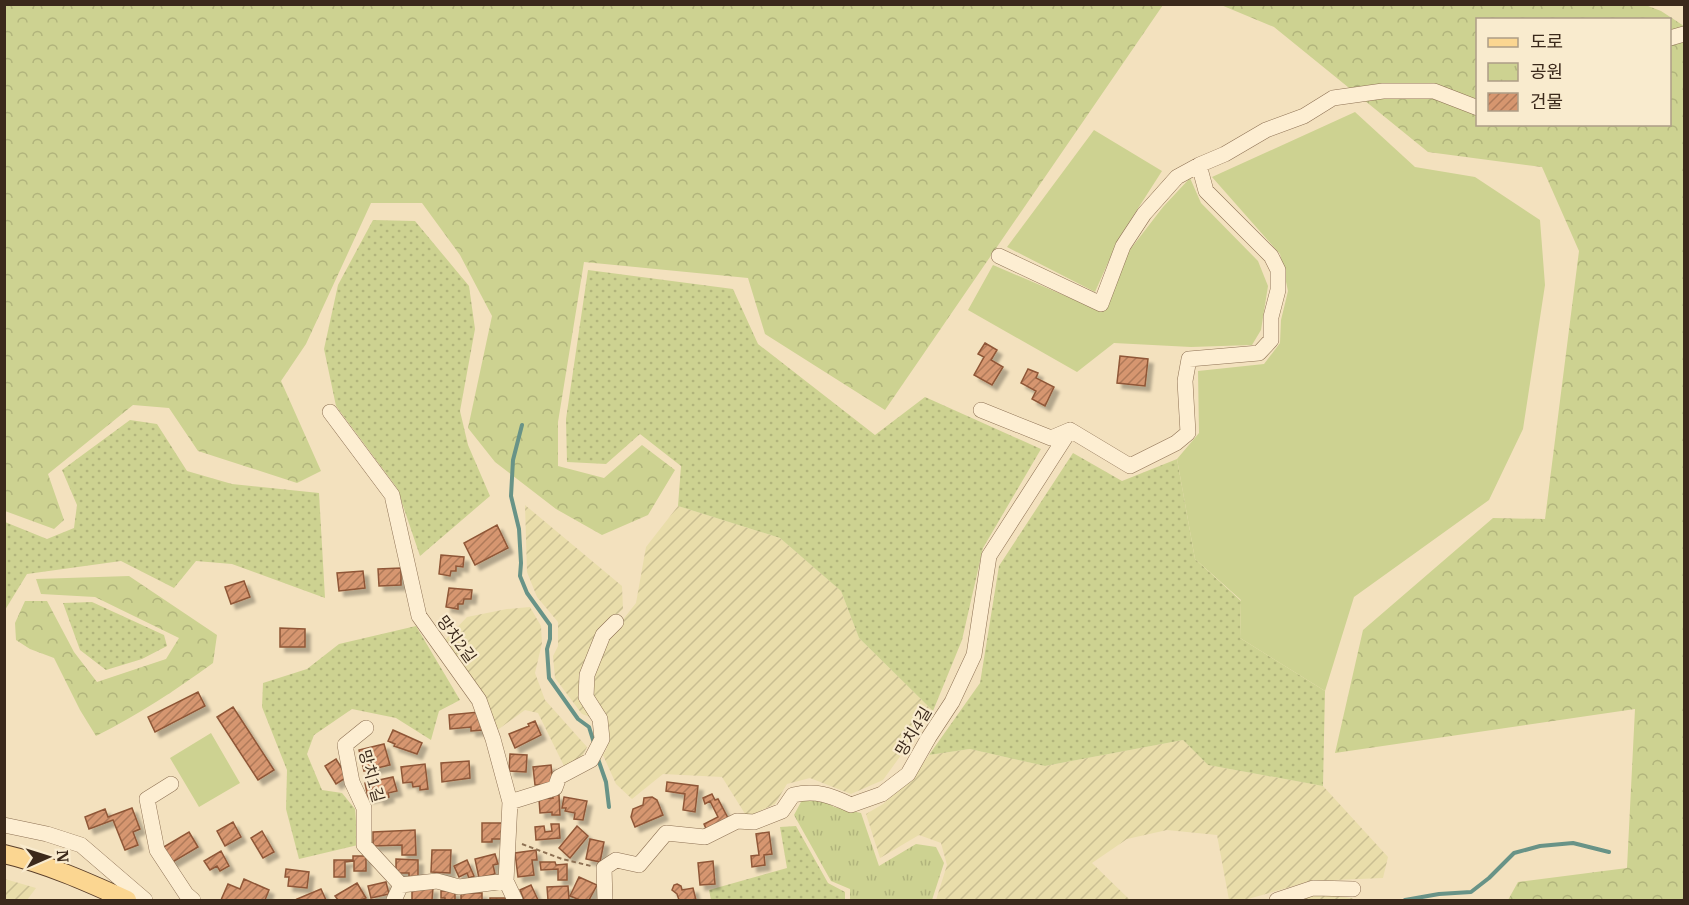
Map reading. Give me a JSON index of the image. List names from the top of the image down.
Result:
{
  "streets": {
    "street": ["망치2길", "망치4길", "망치1길"]
  },
  "legend": ["도로", "공원", "건물"],
  "north": "right"
}
